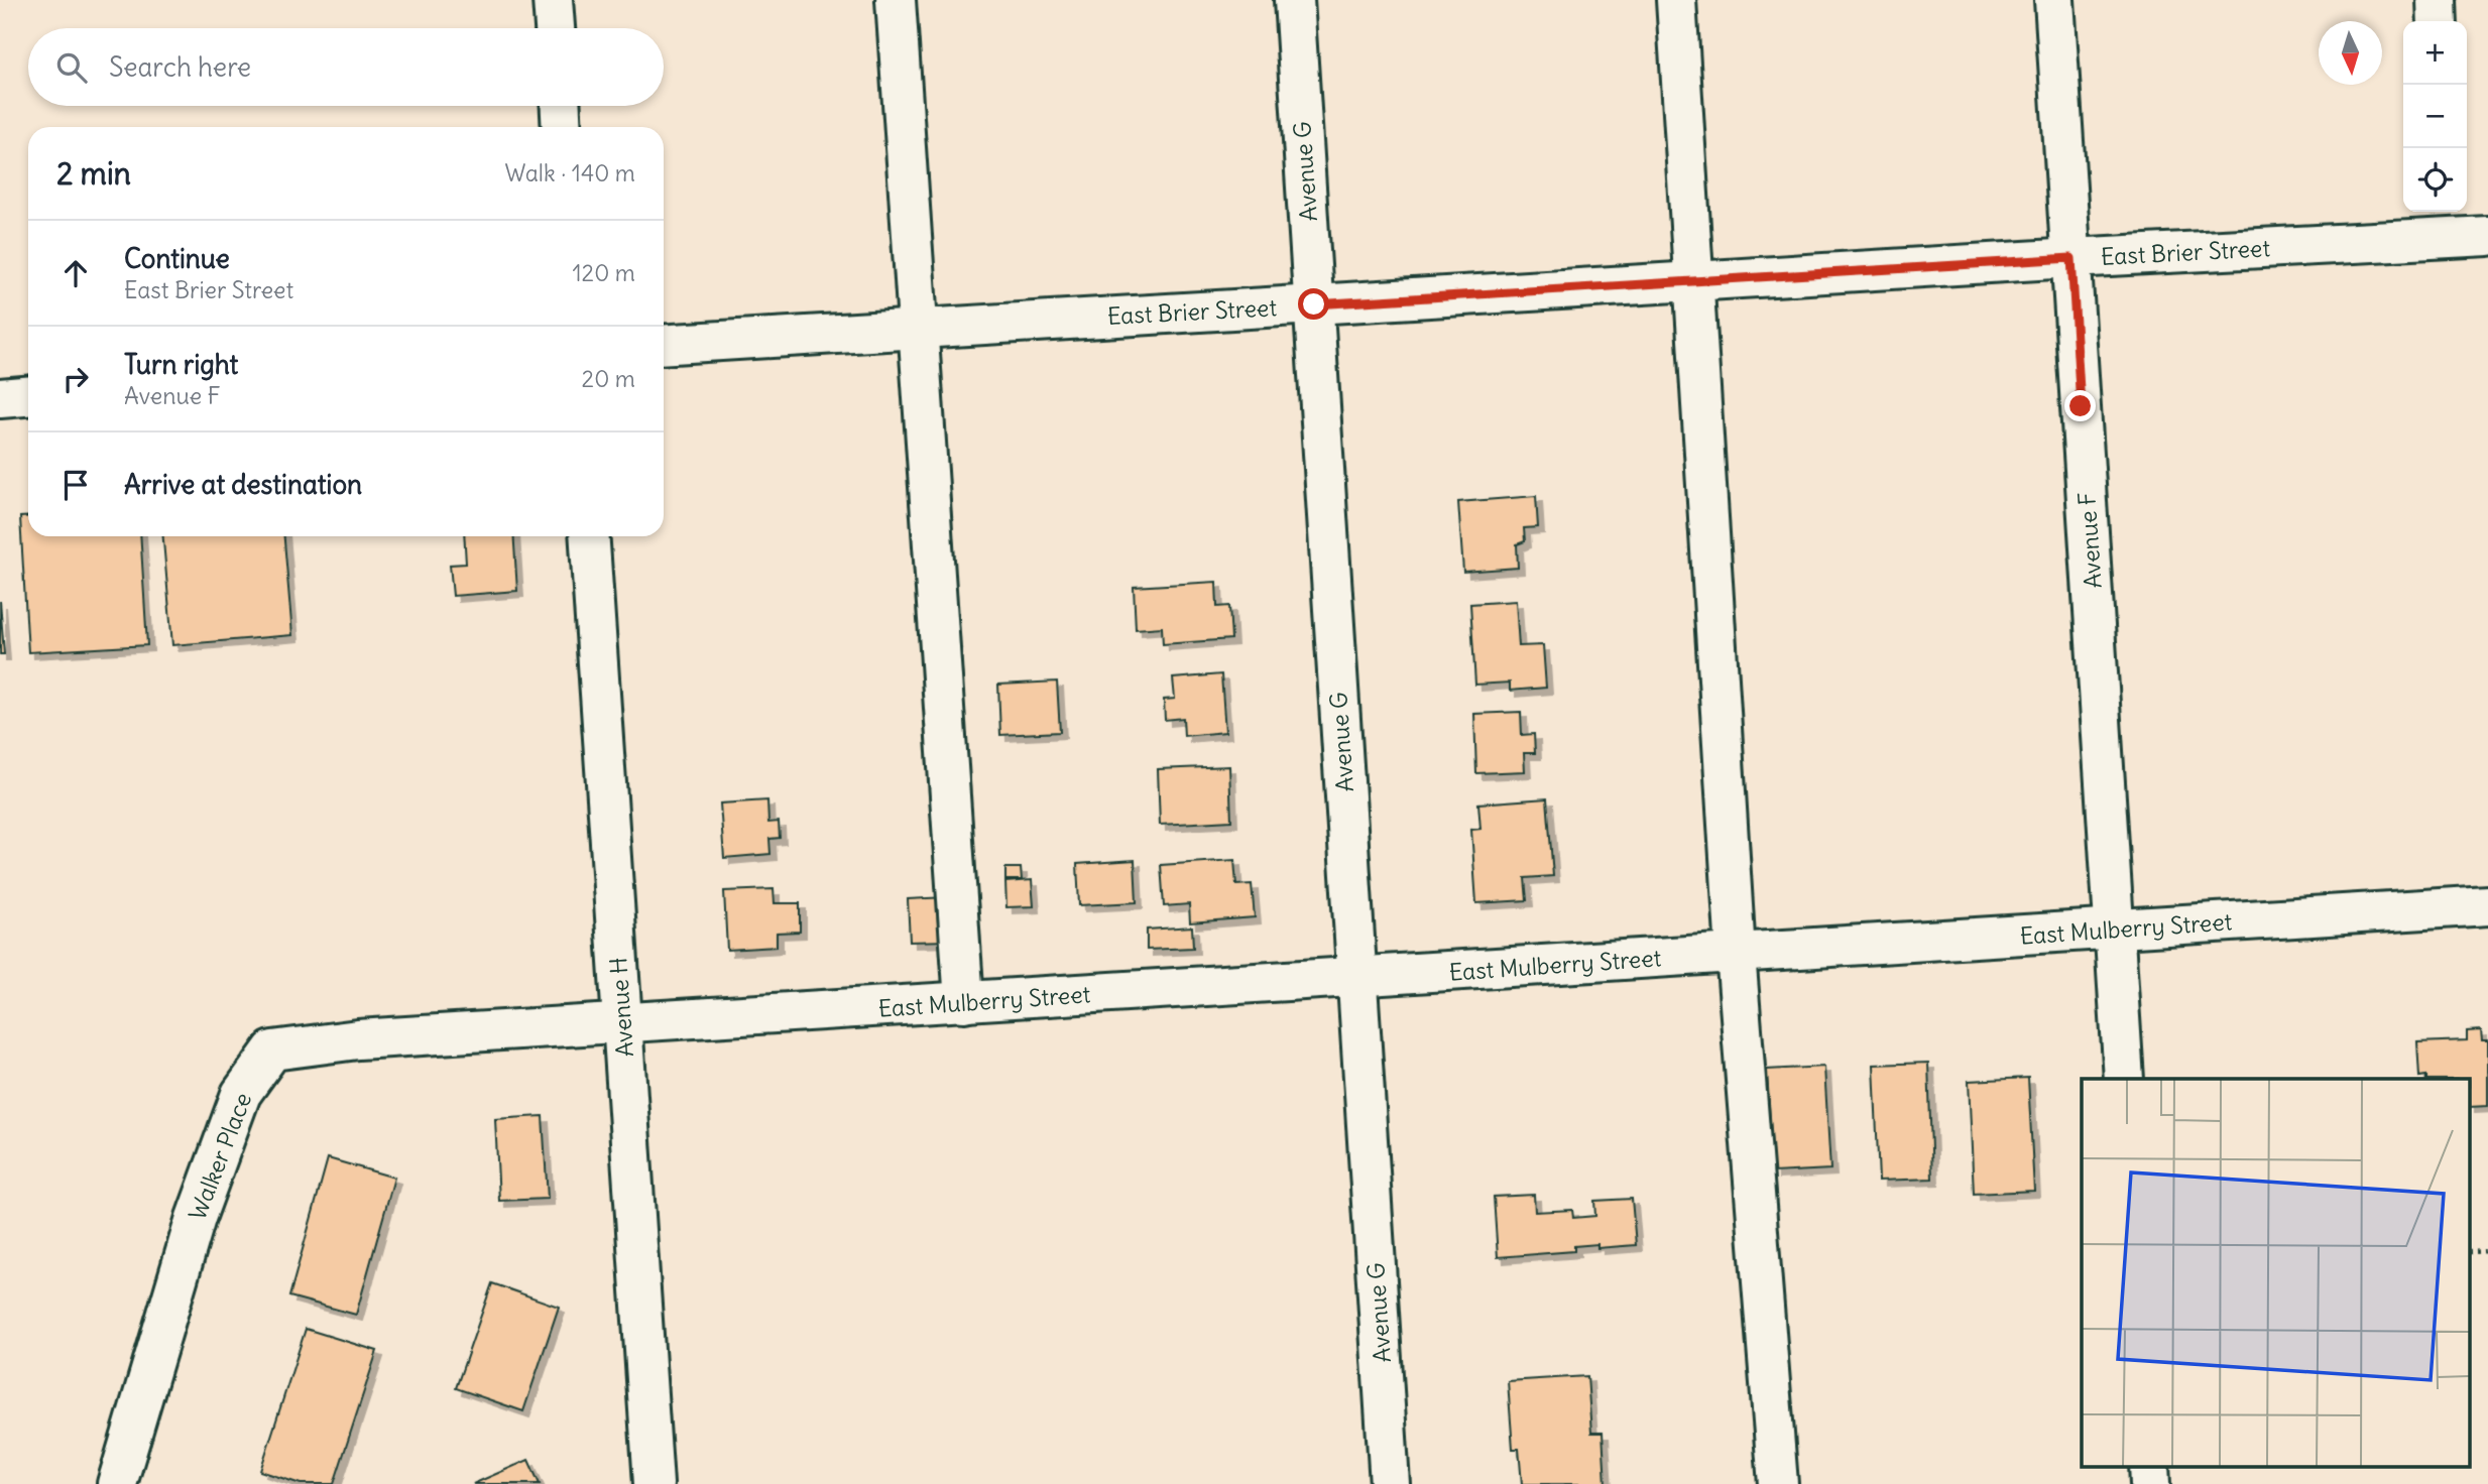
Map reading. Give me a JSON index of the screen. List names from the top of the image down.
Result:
{
  "streets": {
    "street": [
      "Avenue G",
      "East Brier Street",
      "Avenue F",
      "East Mulberry Street",
      "Avenue H",
      "Walker Place"
    ]
  },
  "crossings": [
    ["Avenue G", "East Brier Street"],
    ["Avenue G", "East Mulberry Street"],
    ["East Brier Street", "Avenue F"],
    ["Avenue F", "East Mulberry Street"],
    ["East Mulberry Street", "Avenue H"],
    ["East Mulberry Street", "Walker Place"],
    ["Avenue H", "Walker Place"]
  ],
  "north": "bottom",
  "page": {
    "map_buttons": ["+", "−"],
    "search": "Search here",
    "heading": ["2 min", "Walk · 140 m"],
    "list": [
      ["Continue", "East Brier Street", "120 m"],
      ["Turn right", "Avenue F", "20 m"],
      "Arrive at destination"
    ]
  }
}
